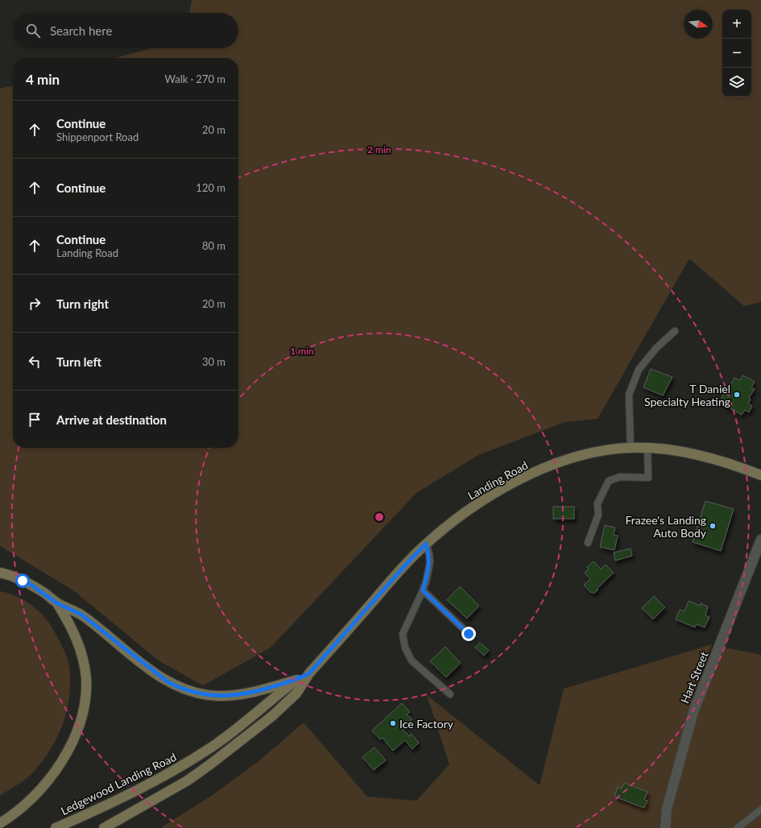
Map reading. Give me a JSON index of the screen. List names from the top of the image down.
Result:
{
  "streets": {
    "main road": ["Landing Road", "Ledgewood Landing Road"],
    "street": ["Hart Street"]
  },
  "crossings": [
    ["Landing Road", "Ledgewood Landing Road"]
  ],
  "places": ["T Daniel Specialty Heating", "Frazee's Landing Auto Body", "Ice Factory"],
  "north": "right",
  "page": {
    "map_buttons": ["+", "−"],
    "search": "Search here",
    "heading": ["4 min", "Walk · 270 m"],
    "list": [
      ["Continue", "Shippenport Road", "20 m"],
      ["Continue", "120 m"],
      ["Continue", "Landing Road", "80 m"],
      ["Turn right", "20 m"],
      ["Turn left", "30 m"],
      "Arrive at destination"
    ]
  },
  "rings": ["2 min", "1 min"]
}
